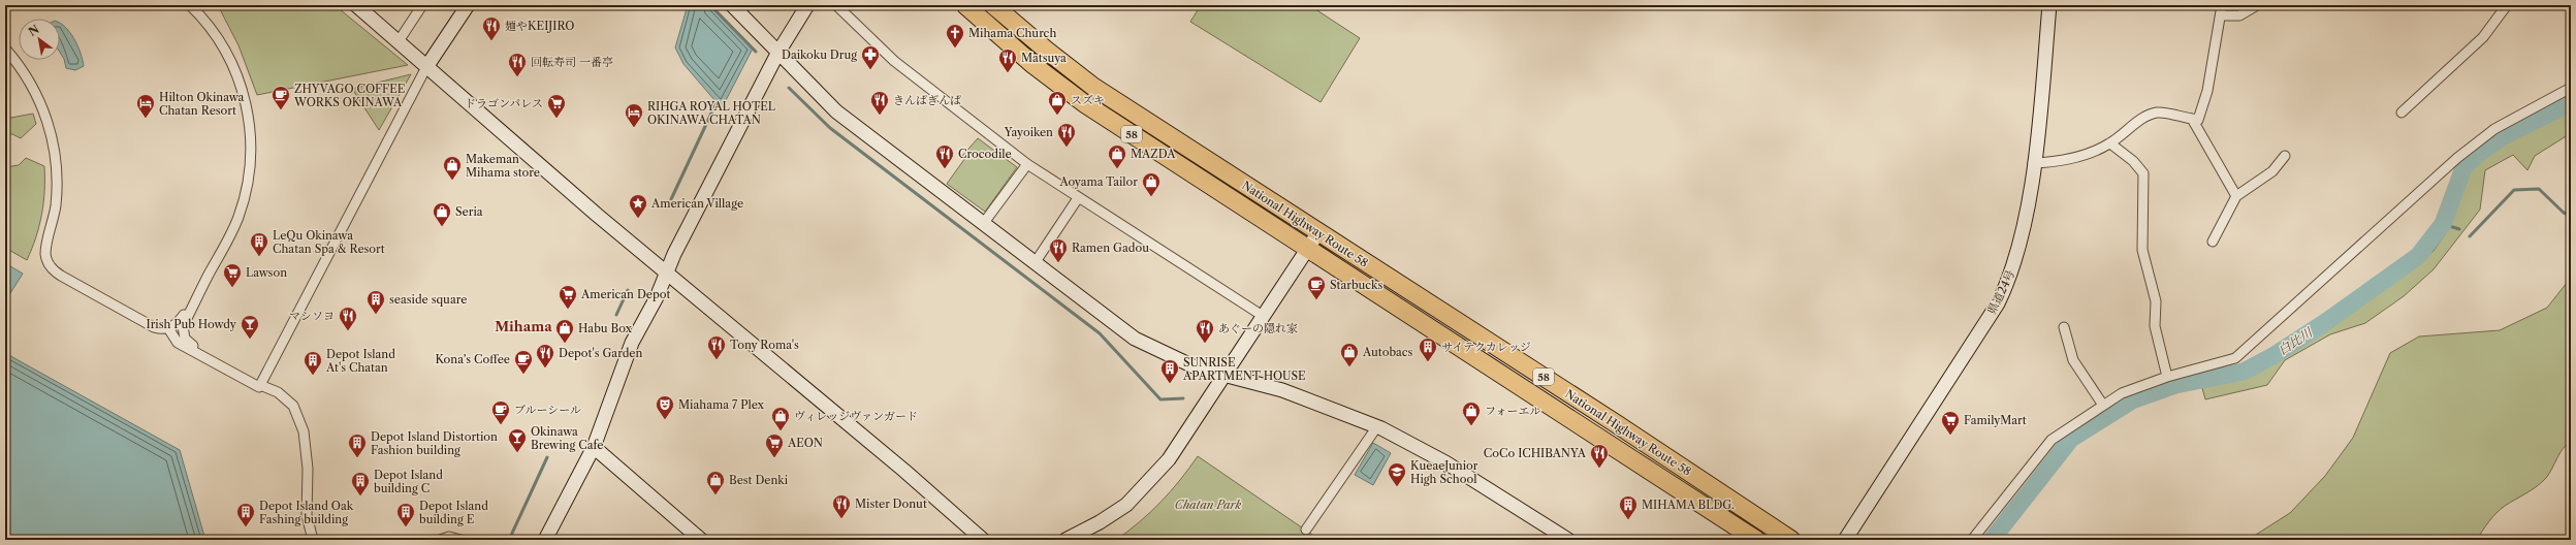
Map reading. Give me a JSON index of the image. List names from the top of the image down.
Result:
{
  "streets": {
    "highway": ["58", "National Highway Route 58"],
    "street": ["県道24号"]
  },
  "districts": ["Mihama"],
  "water": ["白比川"],
  "parks": ["Chatan Park"],
  "places": {
    "restaurant": [
      "麺やKEIJIRO",
      "Matsuya",
      "回転寿司 一番亭",
      "きんぱぎんぱ",
      "Yayoiken",
      "Crocodile",
      "Ramen Gadou",
      "マシソヨ",
      "あぐーの隠れ家",
      "Tony Roma's",
      "Depot's Garden",
      "CoCo ICHIBANYA",
      "Mister Donut"
    ],
    "church": ["Mihama Church"],
    "pharmacy": ["Daikoku Drug"],
    "cafe": [
      "ZHYVAGO COFFEE WORKS OKINAWA",
      "Starbucks",
      "Kona’s Coffee",
      "ブルーシール"
    ],
    "shop": [
      "スズキ",
      "MAZDA",
      "Makeman Mihama store",
      "Aoyama Tailor",
      "Seria",
      "Habu Box",
      "Autobacs",
      "フォーエル",
      "ヴィレッジヴァンガード",
      "Best Denki"
    ],
    "hotel": ["Hilton Okinawa Chatan Resort", "RIHGA ROYAL HOTEL OKINAWA CHATAN"],
    "supermarket": [
      "ドラゴンパレス",
      "Lawson",
      "American Depot",
      "FamilyMart",
      "AEON"
    ],
    "place": ["American Village"],
    "building": [
      "LeQu Okinawa Chatan Spa & Resort",
      "seaside square",
      "サイテクカレッジ",
      "Depot Island At's Chatan",
      "SUNRISE APARTMENT HOUSE",
      "Depot Island Distortion Fashion building",
      "Depot Island building C",
      "MIHAMA BLDG.",
      "Depot Island Oak Fashing building",
      "Depot Island building E"
    ],
    "bar": ["Irish Pub Howdy", "Okinawa Brewing Cafe"],
    "theatre": ["Miahama 7 Plex"],
    "school or university": ["KueaeJunior High School"]
  },
  "north": "top left"
}
